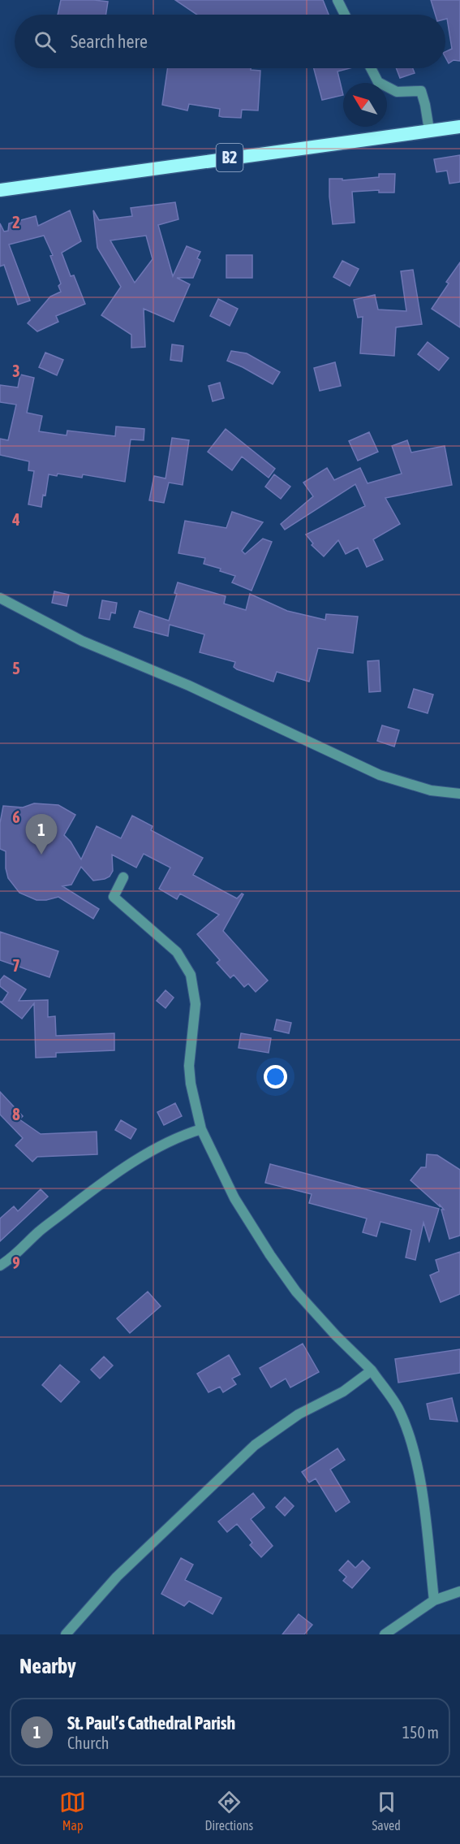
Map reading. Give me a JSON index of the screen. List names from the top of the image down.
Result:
{
  "streets": {
    "highway": ["B2"]
  },
  "north": "top left",
  "page": {
    "search": "Search here",
    "pins": "1",
    "heading": "Nearby",
    "list": [
      {
        "mark": "1",
        "name": "St. Paul’s Cathedral Parish",
        "note": "Church",
        "value": "150 m"
      }
    ],
    "nav": ["Map", "Directions", "Saved"]
  },
  "grid": {
    "rows": [
      "2",
      "3",
      "4",
      "5",
      "6",
      "7",
      "8",
      "9"
    ]
  }
}
